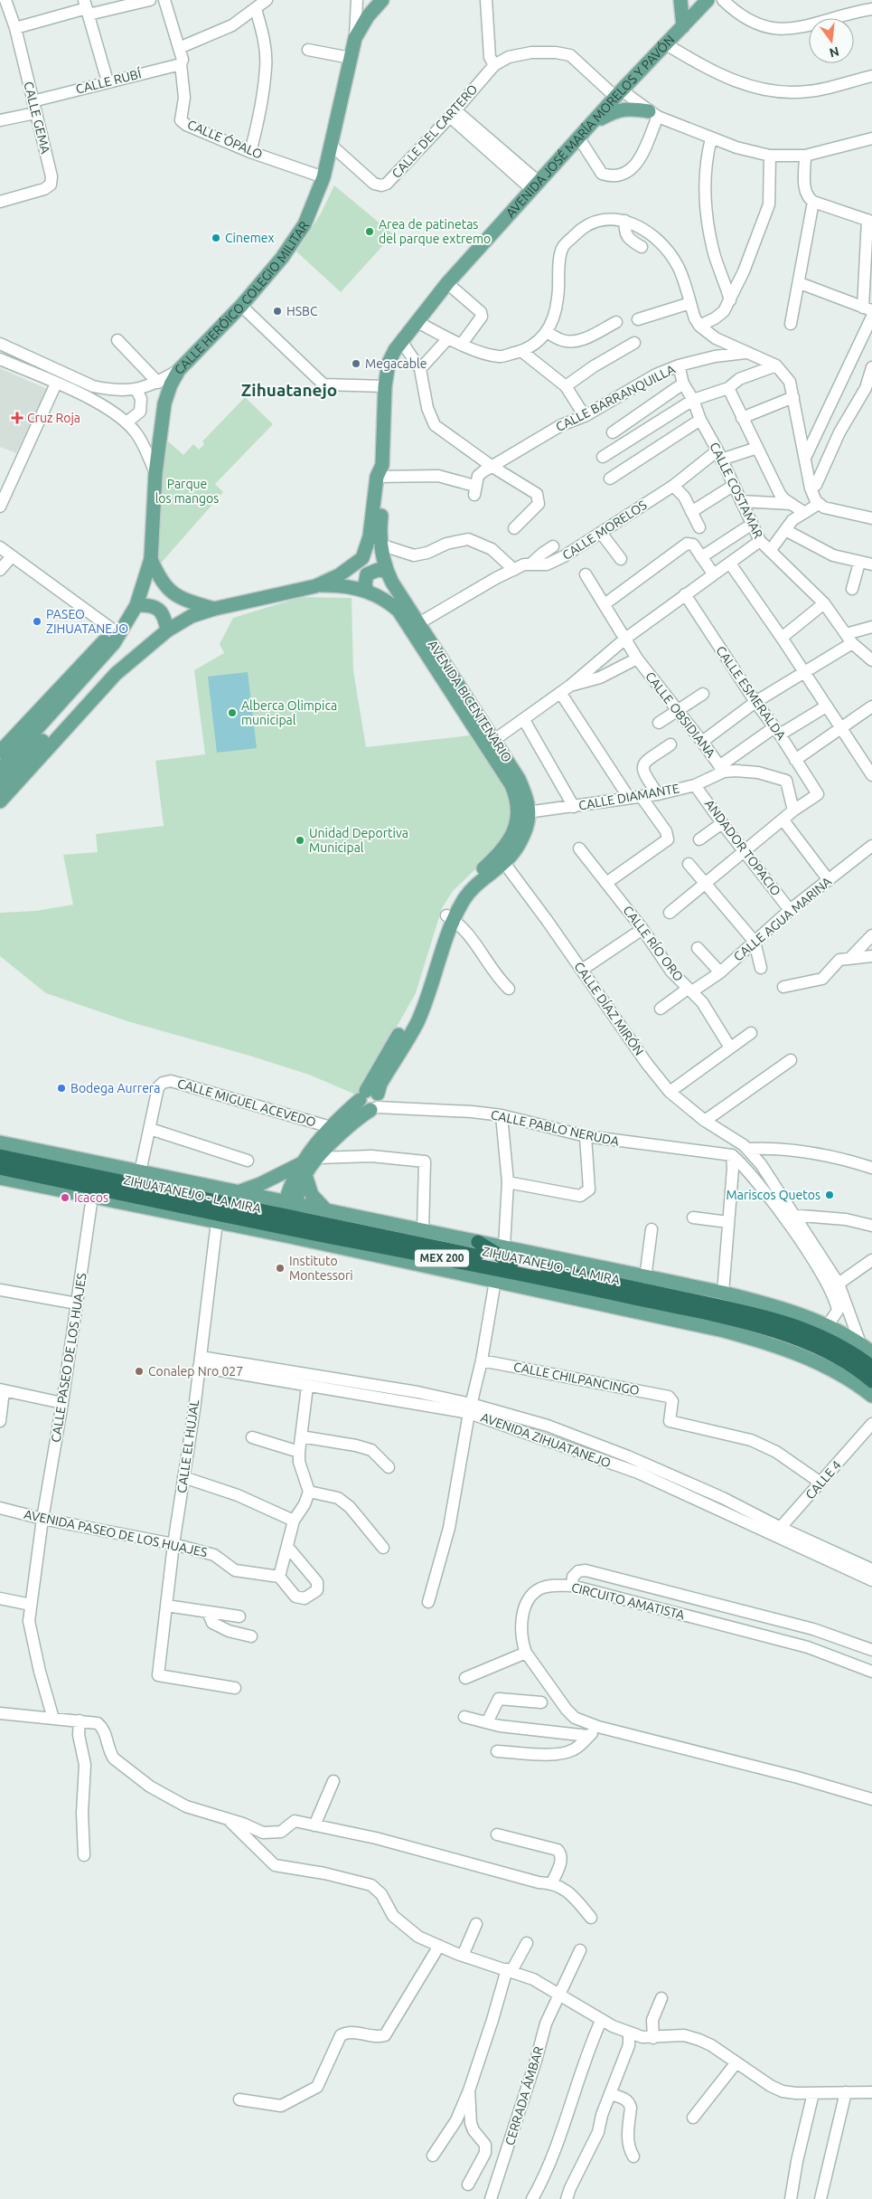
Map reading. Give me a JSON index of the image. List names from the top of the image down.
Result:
{
  "streets": {
    "highway": ["ZIHUATANEJO - LA MIRA", "MEX 200"],
    "main road": ["AVENIDA JOSÉ MARÍA MORELOS Y PAVÓN", "CALLE HERÓICO COLEGIO MILITAR", "AVENIDA BICENTENARIO"],
    "street": [
      "CALLE RUBÍ",
      "CALLE GEMA",
      "CALLE DEL CARTERO",
      "CALLE ÓPALO",
      "CALLE BARRANQUILLA",
      "CALLE COSTAMAR",
      "CALLE MORELOS",
      "CALLE ESMERALDA",
      "CALLE OBSIDIANA",
      "CALLE DIAMANTE",
      "ANDADOR TOPACIO",
      "CALLE AGUA MARINA",
      "CALLE RÍO ORO",
      "CALLE DÍAZ MIRÓN",
      "CALLE MIGUEL ACEVEDO",
      "CALLE PABLO NERUDA",
      "CALLE PASEO DE LOS HUAJES",
      "CALLE CHILPANCINGO",
      "AVENIDA ZIHUATANEJO",
      "CALLE EL HUJAL",
      "CALLE 4",
      "AVENIDA PASEO DE LOS HUAJES",
      "CIRCUITO AMATISTA",
      "CERRADA ÁMBAR"
    ]
  },
  "crossings": [
    ["CALLE RUBÍ", "CALLE GEMA"],
    ["CALLE RUBÍ", "CALLE ÓPALO"],
    ["AVENIDA JOSÉ MARÍA MORELOS Y PAVÓN", "CALLE BARRANQUILLA"],
    ["AVENIDA JOSÉ MARÍA MORELOS Y PAVÓN", "AVENIDA BICENTENARIO"],
    ["CALLE DEL CARTERO", "CALLE HERÓICO COLEGIO MILITAR"],
    ["CALLE ÓPALO", "CALLE HERÓICO COLEGIO MILITAR"],
    ["CALLE BARRANQUILLA", "CALLE COSTAMAR"],
    ["CALLE BARRANQUILLA", "AVENIDA BICENTENARIO"],
    ["CALLE COSTAMAR", "CALLE MORELOS"],
    ["CALLE MORELOS", "AVENIDA BICENTENARIO"],
    ["CALLE ESMERALDA", "CALLE DIAMANTE"],
    ["AVENIDA BICENTENARIO", "CALLE DIAMANTE"],
    ["AVENIDA BICENTENARIO", "CALLE DÍAZ MIRÓN"],
    ["CALLE OBSIDIANA", "CALLE DIAMANTE"],
    ["CALLE DIAMANTE", "ANDADOR TOPACIO"],
    ["ANDADOR TOPACIO", "CALLE AGUA MARINA"],
    ["CALLE AGUA MARINA", "CALLE RÍO ORO"],
    ["ZIHUATANEJO - LA MIRA", "CALLE EL HUJAL"],
    ["CALLE PASEO DE LOS HUAJES", "AVENIDA PASEO DE LOS HUAJES"],
    ["CALLE CHILPANCINGO", "CALLE 4"],
    ["AVENIDA ZIHUATANEJO", "CALLE EL HUJAL"],
    ["AVENIDA ZIHUATANEJO", "CALLE 4"],
    ["CALLE EL HUJAL", "AVENIDA PASEO DE LOS HUAJES"]
  ],
  "districts": ["Zihuatanejo"],
  "parks": ["Parque los mangos"],
  "places": {
    "other": [
      "Area de patinetas del parque extremo",
      "Cinemex",
      "HSBC",
      "Megacable",
      "PASEO ZIHUATANEJO",
      "Alberca Olimpica municipal",
      "Unidad Deportiva Municipal",
      "Bodega Aurrera",
      "Mariscos Quetos",
      "Icacos",
      "Instituto Montessori",
      "Conalep Nro 027"
    ],
    "health": ["Cruz Roja"]
  },
  "north": "bottom"
}
